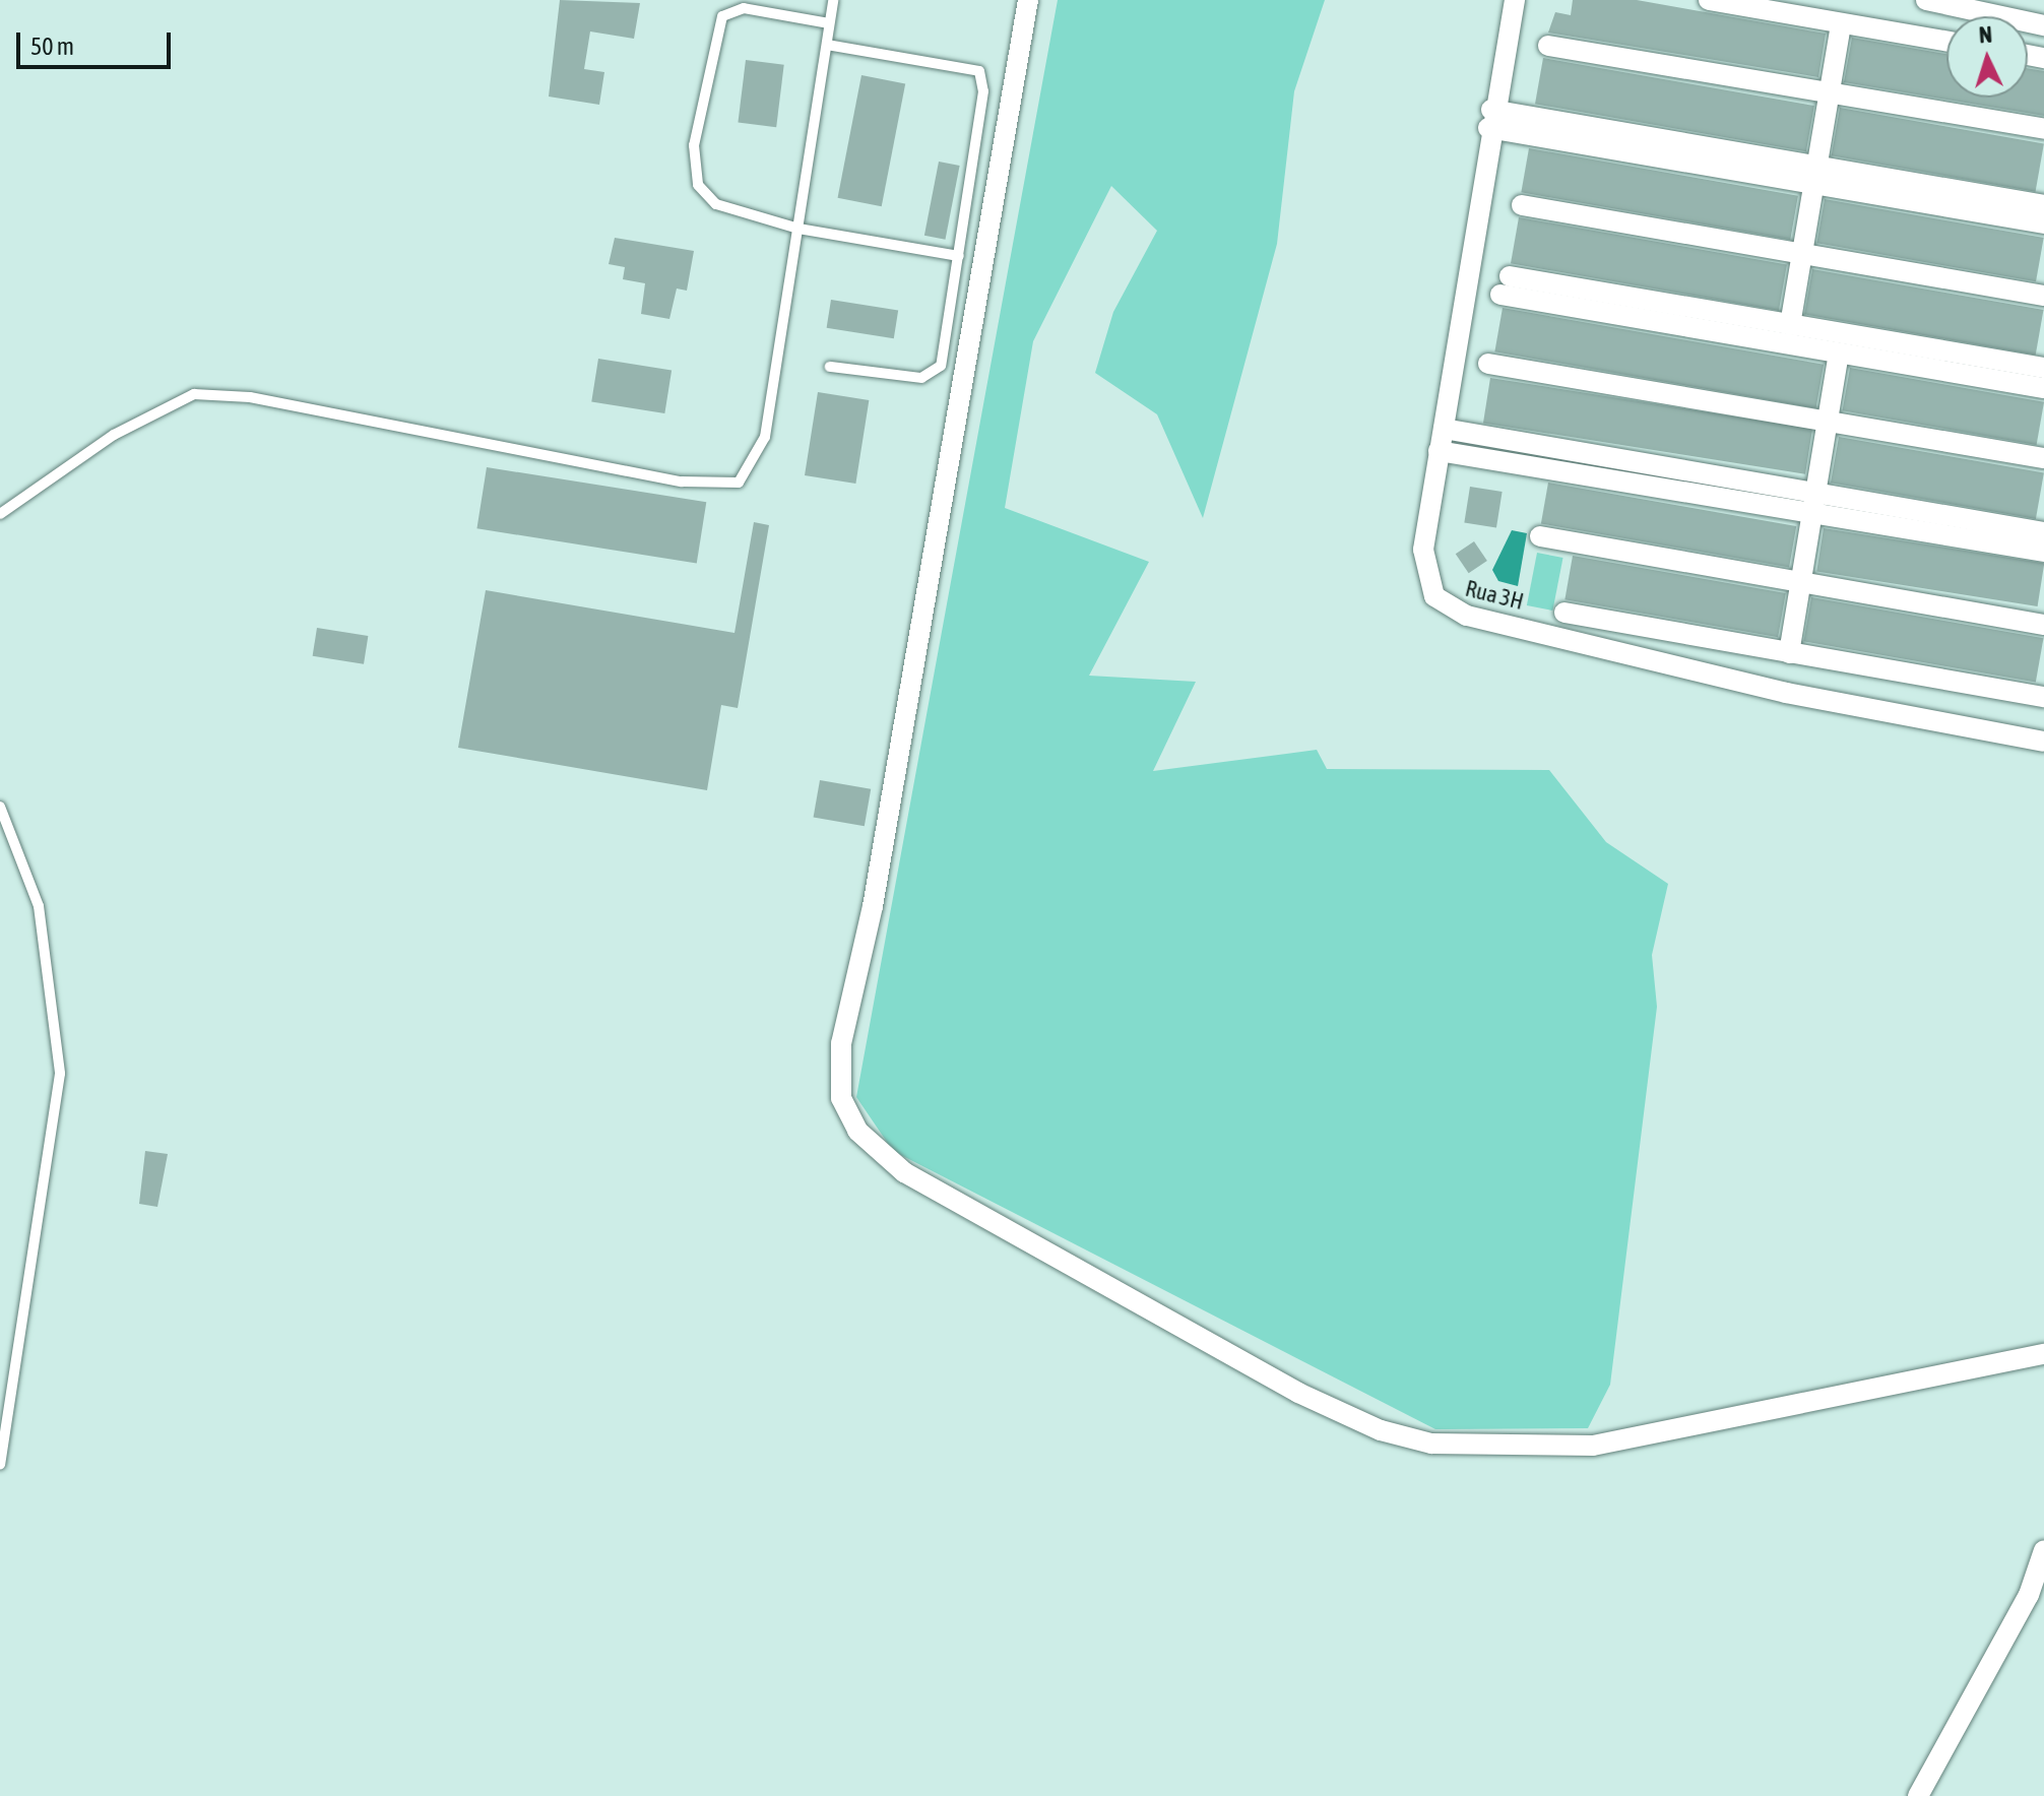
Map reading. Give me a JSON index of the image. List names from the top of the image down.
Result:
{
  "streets": {
    "street": ["Rua 3H"]
  },
  "scale_bar": "50 m",
  "north": "top"
}
